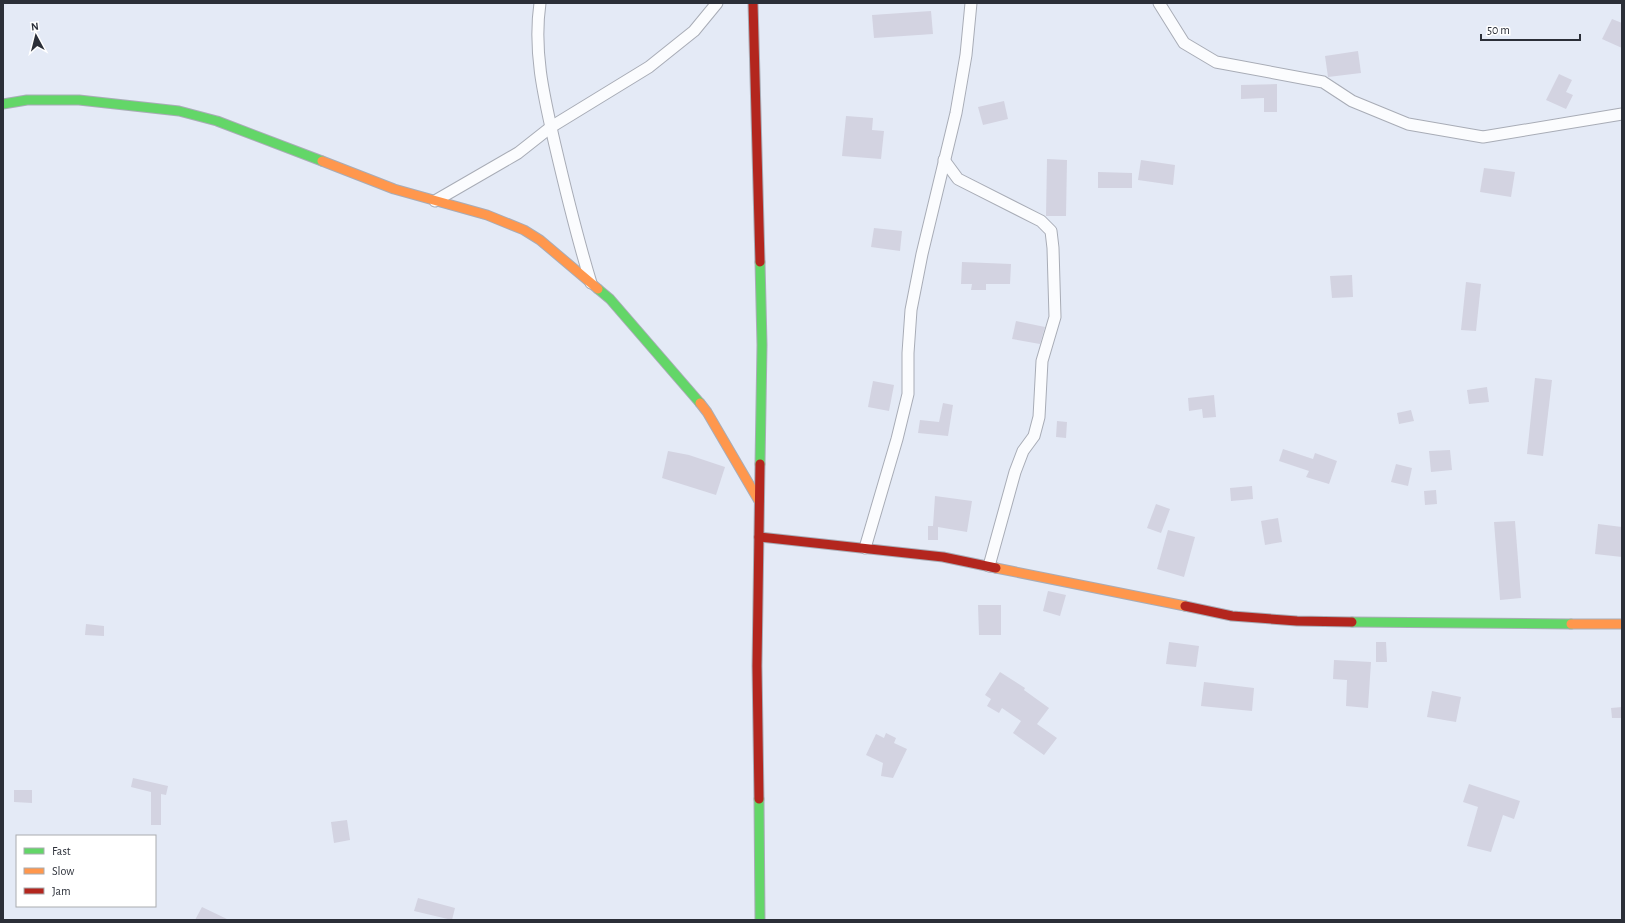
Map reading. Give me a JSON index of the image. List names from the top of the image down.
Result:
{
  "legend": ["Fast", "Slow", "Jam"],
  "scale_bar": "50 m",
  "north": "top"
}
